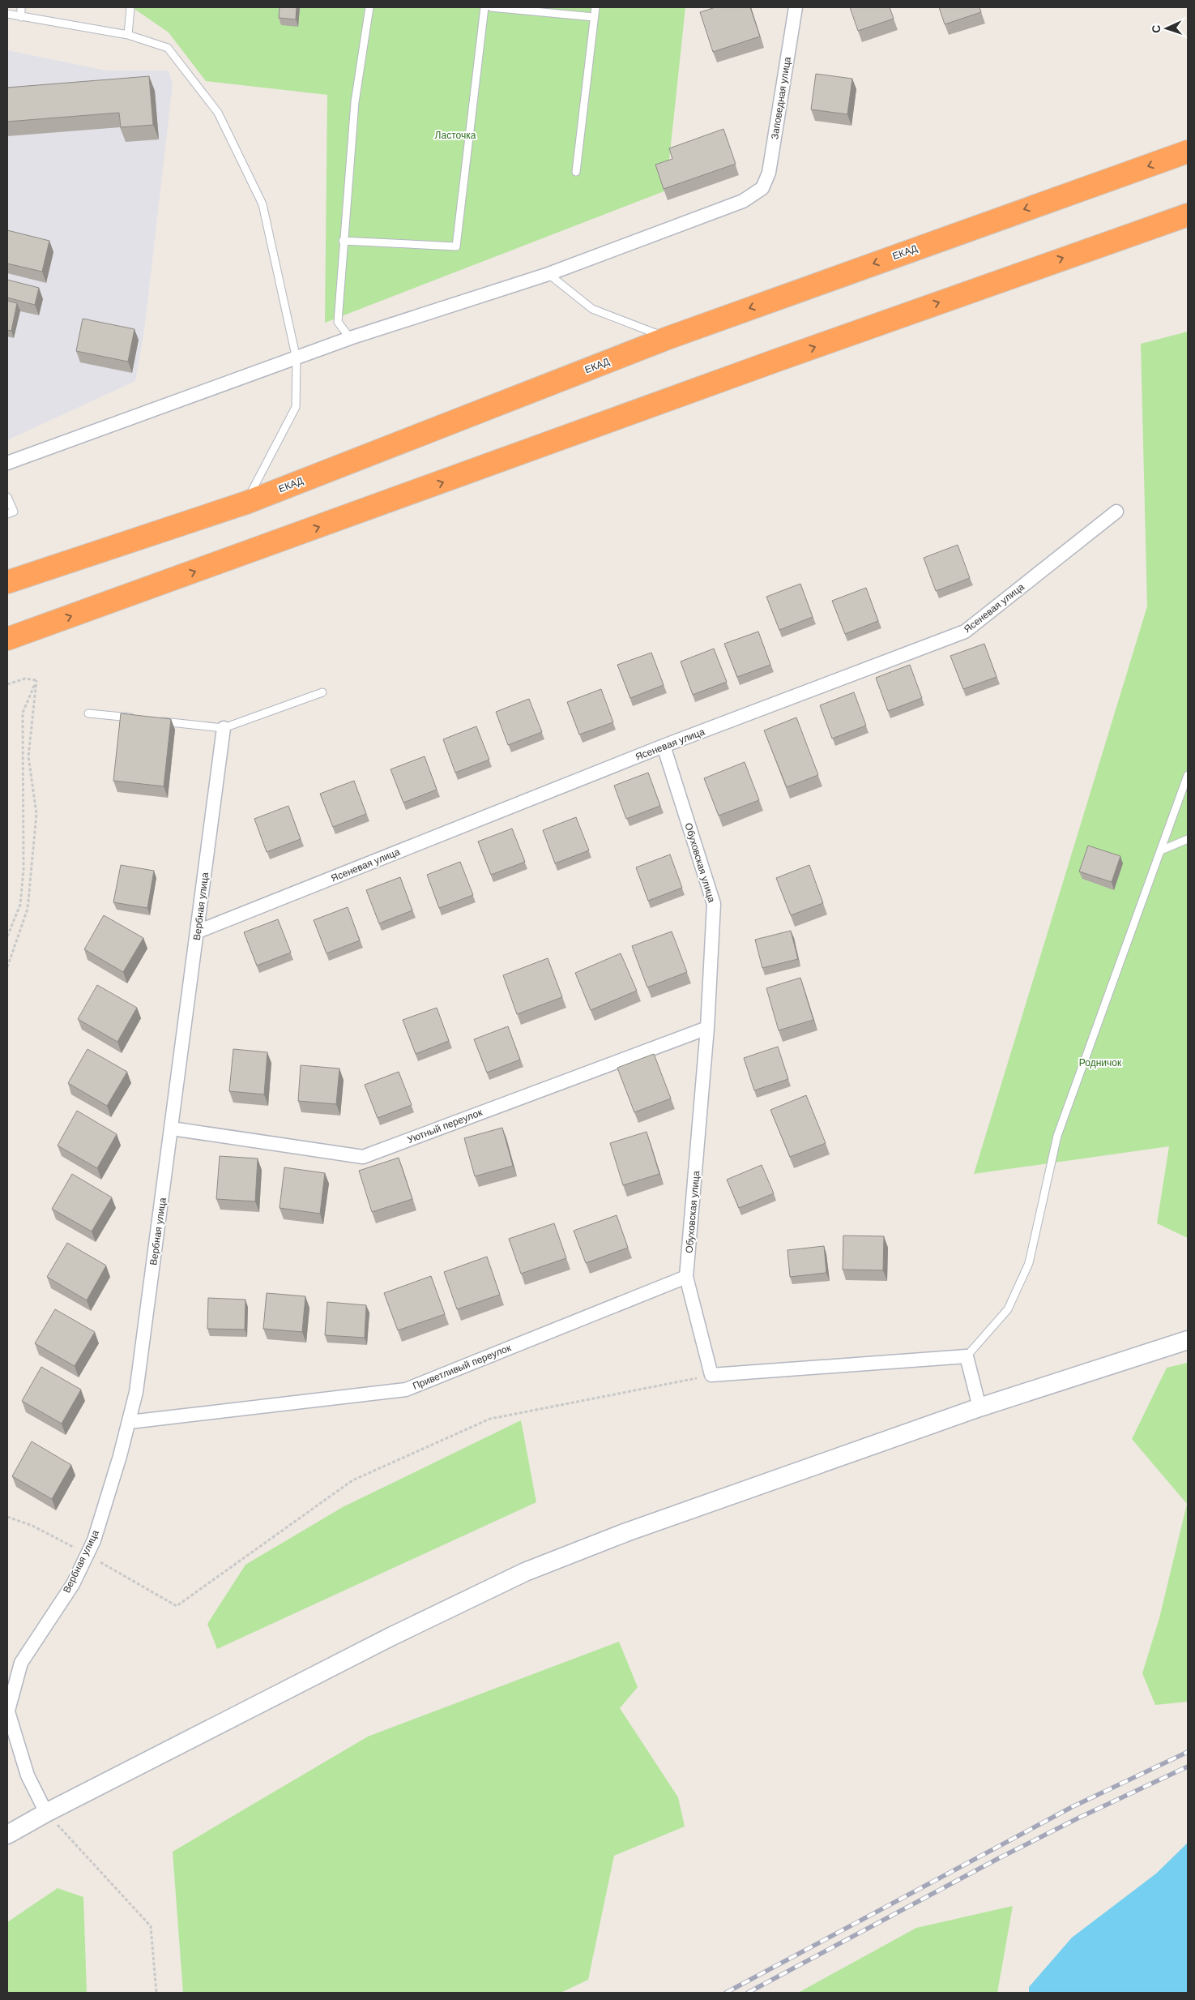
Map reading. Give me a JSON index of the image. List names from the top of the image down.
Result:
{
  "streets": {
    "highway": ["ЕКАД"],
    "street": [
      "Заповедная улица",
      "Ясеневая улица",
      "Обуховская улица",
      "Вербная улица",
      "Уютный переулок",
      "Приветливый переулок"
    ]
  },
  "crossings": [
    ["Ясеневая улица", "Обуховская улица"],
    ["Ясеневая улица", "Вербная улица"],
    ["Обуховская улица", "Уютный переулок"],
    ["Обуховская улица", "Приветливый переулок"],
    ["Вербная улица", "Уютный переулок"],
    ["Вербная улица", "Приветливый переулок"]
  ],
  "parks": ["Ласточка", "Родничок"],
  "north": "left"
}
